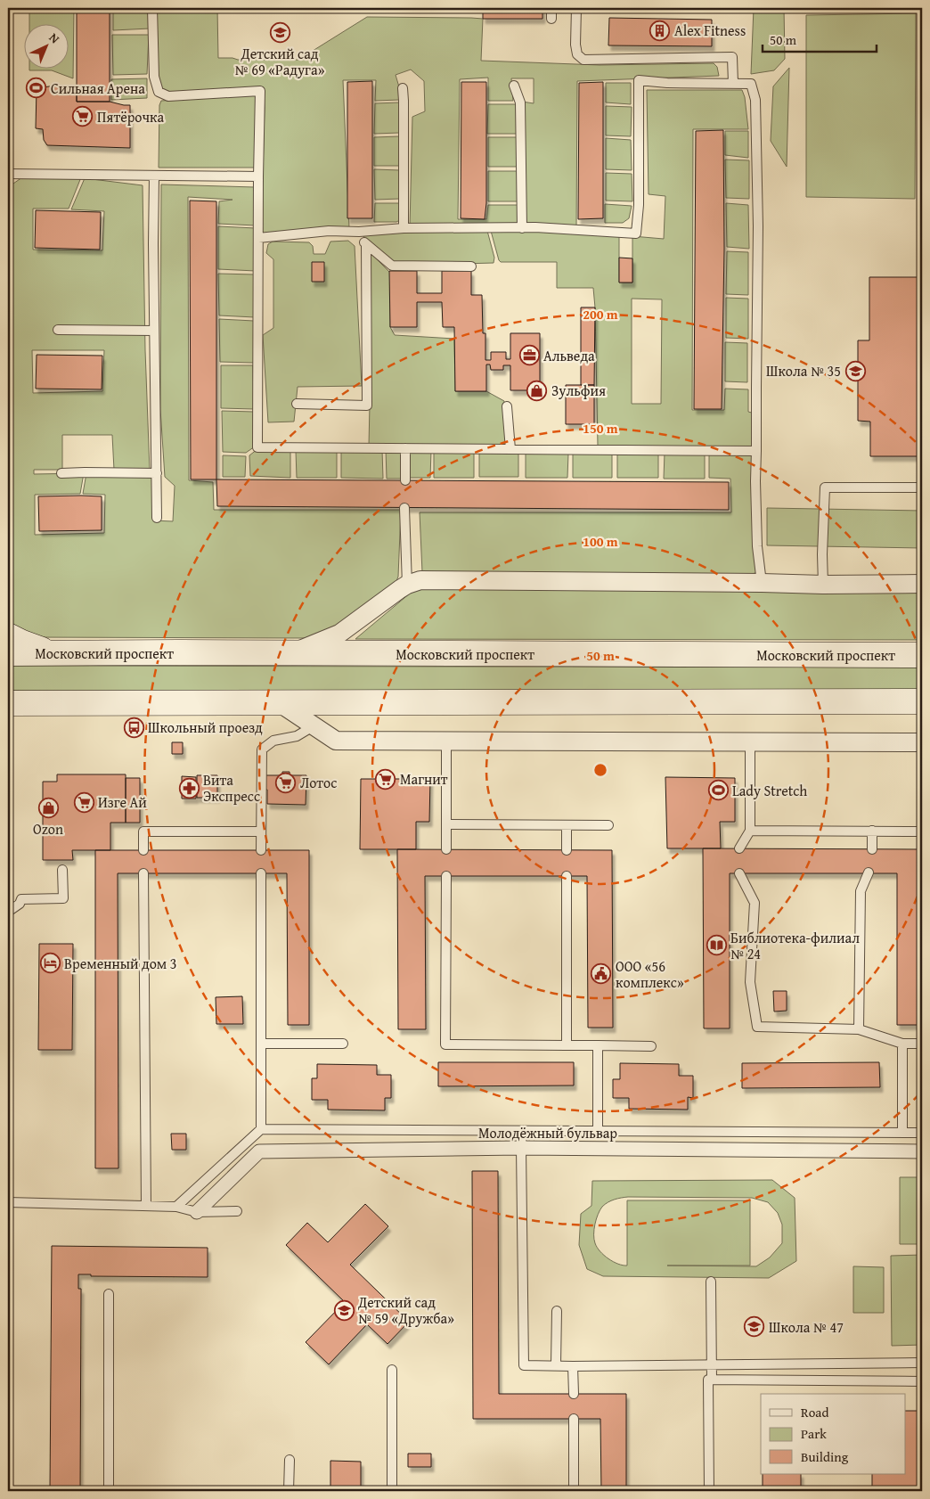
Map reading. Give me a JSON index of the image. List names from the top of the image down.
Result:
{
  "streets": {
    "main road": ["Московский проспект"],
    "street": ["Молодёжный бульвар"]
  },
  "places": {
    "building": ["Alex Fitness"],
    "school or university": [
      "Детский сад № 69 «Радуга»",
      "Школа № 35",
      "Детский сад № 59 «Дружба»",
      "Школа № 47"
    ],
    "sports": ["Сильная Арена", "Lady Stretch"],
    "supermarket": [
      "Пятёрочка",
      "Магнит",
      "Лотос",
      "Изге Ай"
    ],
    "office": ["Альведа"],
    "shop": ["Зульфия", "Ozon"],
    "bus stop": ["Школьный проезд"],
    "pharmacy": ["Вита Экспресс"],
    "library": ["Библиотека-филиал № 24"],
    "hotel": ["Временный дом 3"],
    "public building": ["ООО «56 комплекс»"]
  },
  "legend": ["Road", "Park", "Building"],
  "scale_bar": "50 m",
  "north": "top right",
  "rings": [
    "200 m",
    "150 m",
    "100 m",
    "50 m"
  ]
}
